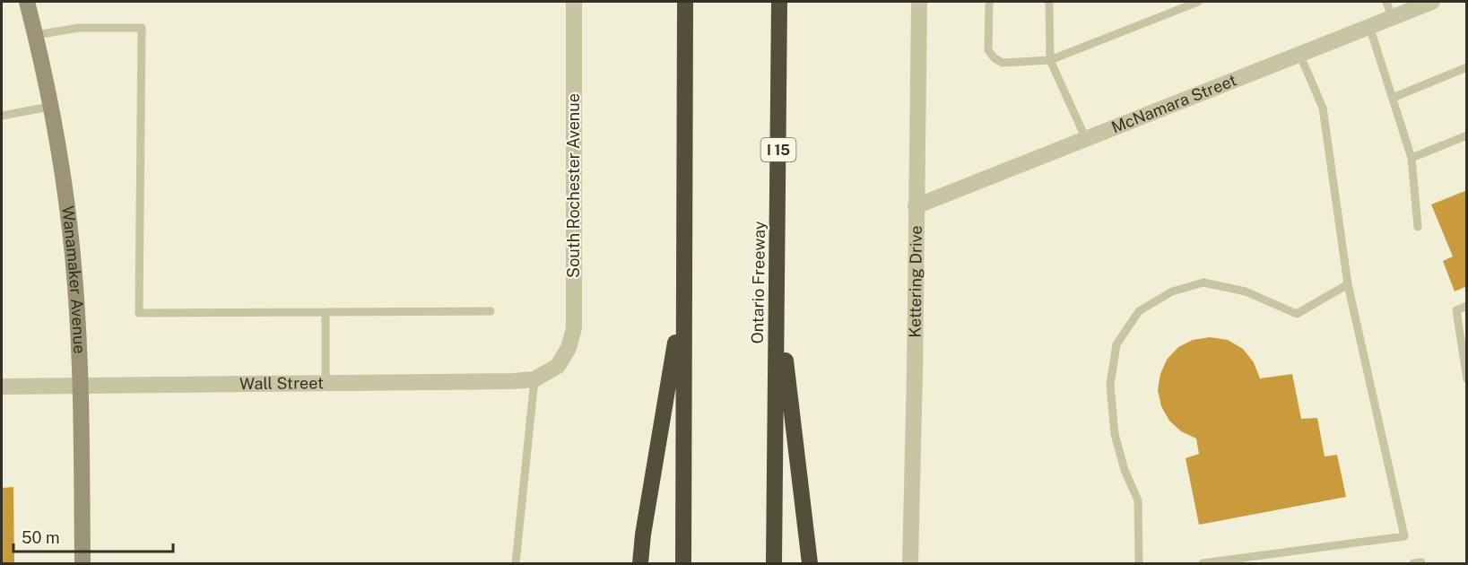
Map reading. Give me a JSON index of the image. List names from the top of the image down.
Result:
{
  "streets": {
    "highway": ["I 15", "Ontario Freeway"],
    "street": [
      "McNamara Street",
      "South Rochester Avenue",
      "Wanamaker Avenue",
      "Kettering Drive",
      "Wall Street"
    ]
  },
  "crossings": [
    ["McNamara Street", "Kettering Drive"],
    ["South Rochester Avenue", "Wall Street"],
    ["Wanamaker Avenue", "Wall Street"]
  ],
  "scale_bar": "50 m"
}
